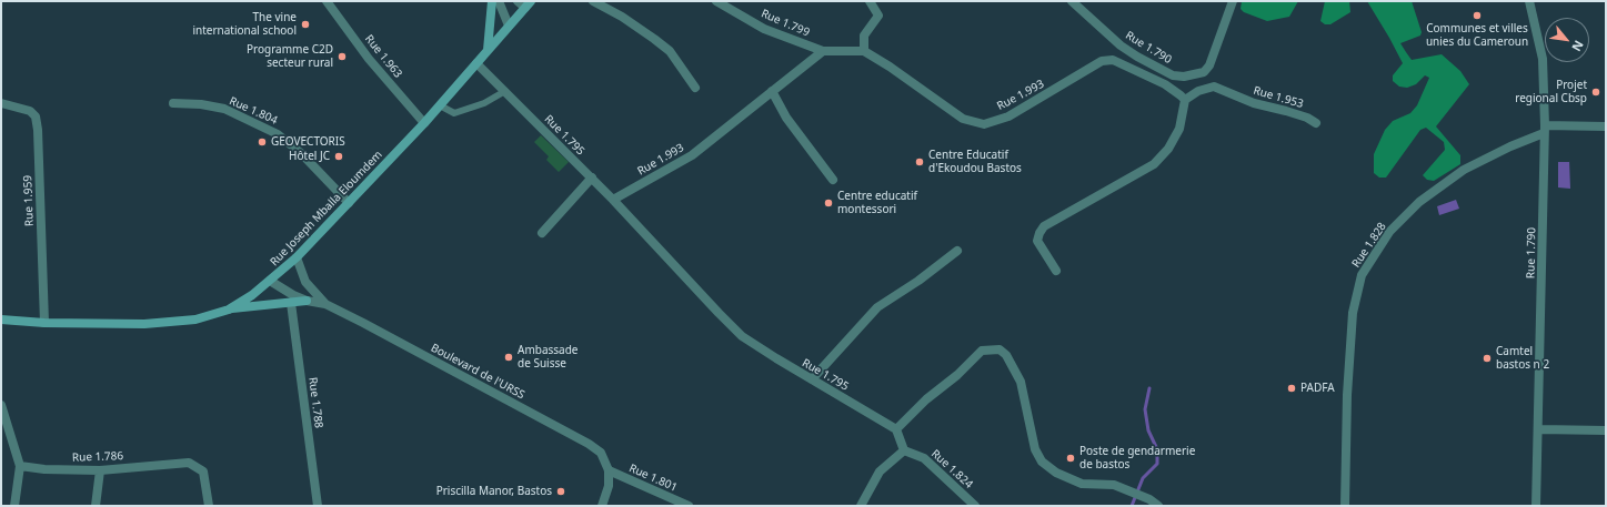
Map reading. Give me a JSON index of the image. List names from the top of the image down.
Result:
{
  "streets": {
    "main road": ["Rue Joseph Mballa Eloumdem"],
    "street": [
      "Rue 1.799",
      "Rue 1.790",
      "Rue 1.963",
      "Rue 1.993",
      "Rue 1.953",
      "Rue 1.804",
      "Rue 1.795",
      "Rue 1.959",
      "Rue 1.828",
      "Boulevard de l'URSS",
      "Rue 1.788",
      "Rue 1.786",
      "Rue 1.824",
      "Rue 1.801"
    ]
  },
  "crossings": [
    ["Rue 1.799", "Rue 1.993"],
    ["Rue 1.790", "Rue 1.828"],
    ["Rue 1.963", "Rue Joseph Mballa Eloumdem"],
    ["Rue 1.993", "Rue 1.795"],
    ["Rue 1.804", "Rue Joseph Mballa Eloumdem"],
    ["Rue 1.795", "Rue Joseph Mballa Eloumdem"],
    ["Rue 1.959", "Rue Joseph Mballa Eloumdem"],
    ["Boulevard de l'URSS", "Rue 1.801"]
  ],
  "places": [
    "Communes et villes unies du Cameroun",
    "The vine international school",
    "Programme C2D secteur rural",
    "Projet regional Cbsp",
    "GEOVECTORIS",
    "Hôtel JC",
    "Centre Educatif d'Ekoudou Bastos",
    "Centre educatif montessori",
    "Ambassade de Suisse",
    "Camtel bastos n 2",
    "PADFA",
    "Poste de gendarmerie de bastos",
    "Priscilla Manor, Bastos"
  ],
  "north": "bottom right"
}
